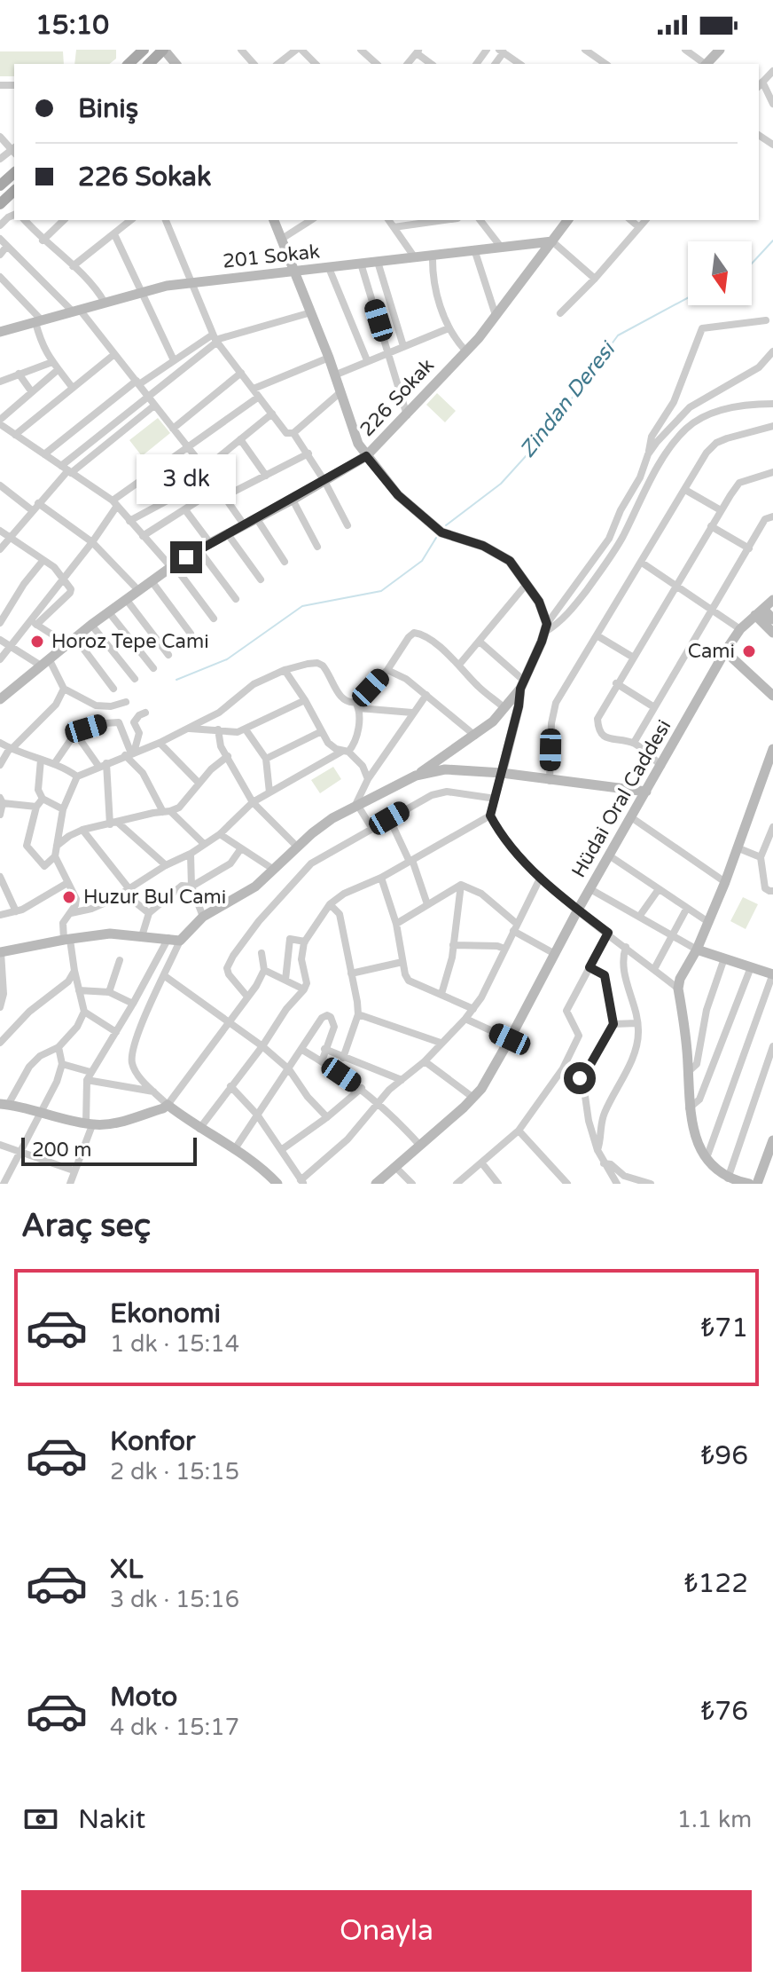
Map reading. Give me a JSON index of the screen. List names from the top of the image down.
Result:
{
  "streets": {
    "street": ["201 Sokak", "226 Sokak", "Hüdai Oral Caddesi"]
  },
  "crossings": [
    ["201 Sokak", "226 Sokak"]
  ],
  "water": ["Zindan Deresi"],
  "places": ["Horoz Tepe Cami", "Cami", "Huzur Bul Cami"],
  "scale_bar": "200 m",
  "north": "bottom",
  "page": {
    "status": "15:10",
    "banner": ["Biniş", "226 Sokak"],
    "bubble": "3 dk",
    "scale": "200 m",
    "heading": "Araç seç",
    "list": [
      {
        "name": "Ekonomi",
        "note": "1 dk · 15:14",
        "value": "₺71"
      },
      {
        "name": "Konfor",
        "note": "2 dk · 15:15",
        "value": "₺96"
      },
      {
        "name": "XL",
        "note": "3 dk · 15:16",
        "value": "₺122"
      },
      {
        "name": "Moto",
        "note": "4 dk · 15:17",
        "value": "₺76"
      }
    ],
    "pay": ["Nakit", "1.1 km"],
    "buttons": "Onayla"
  }
}
